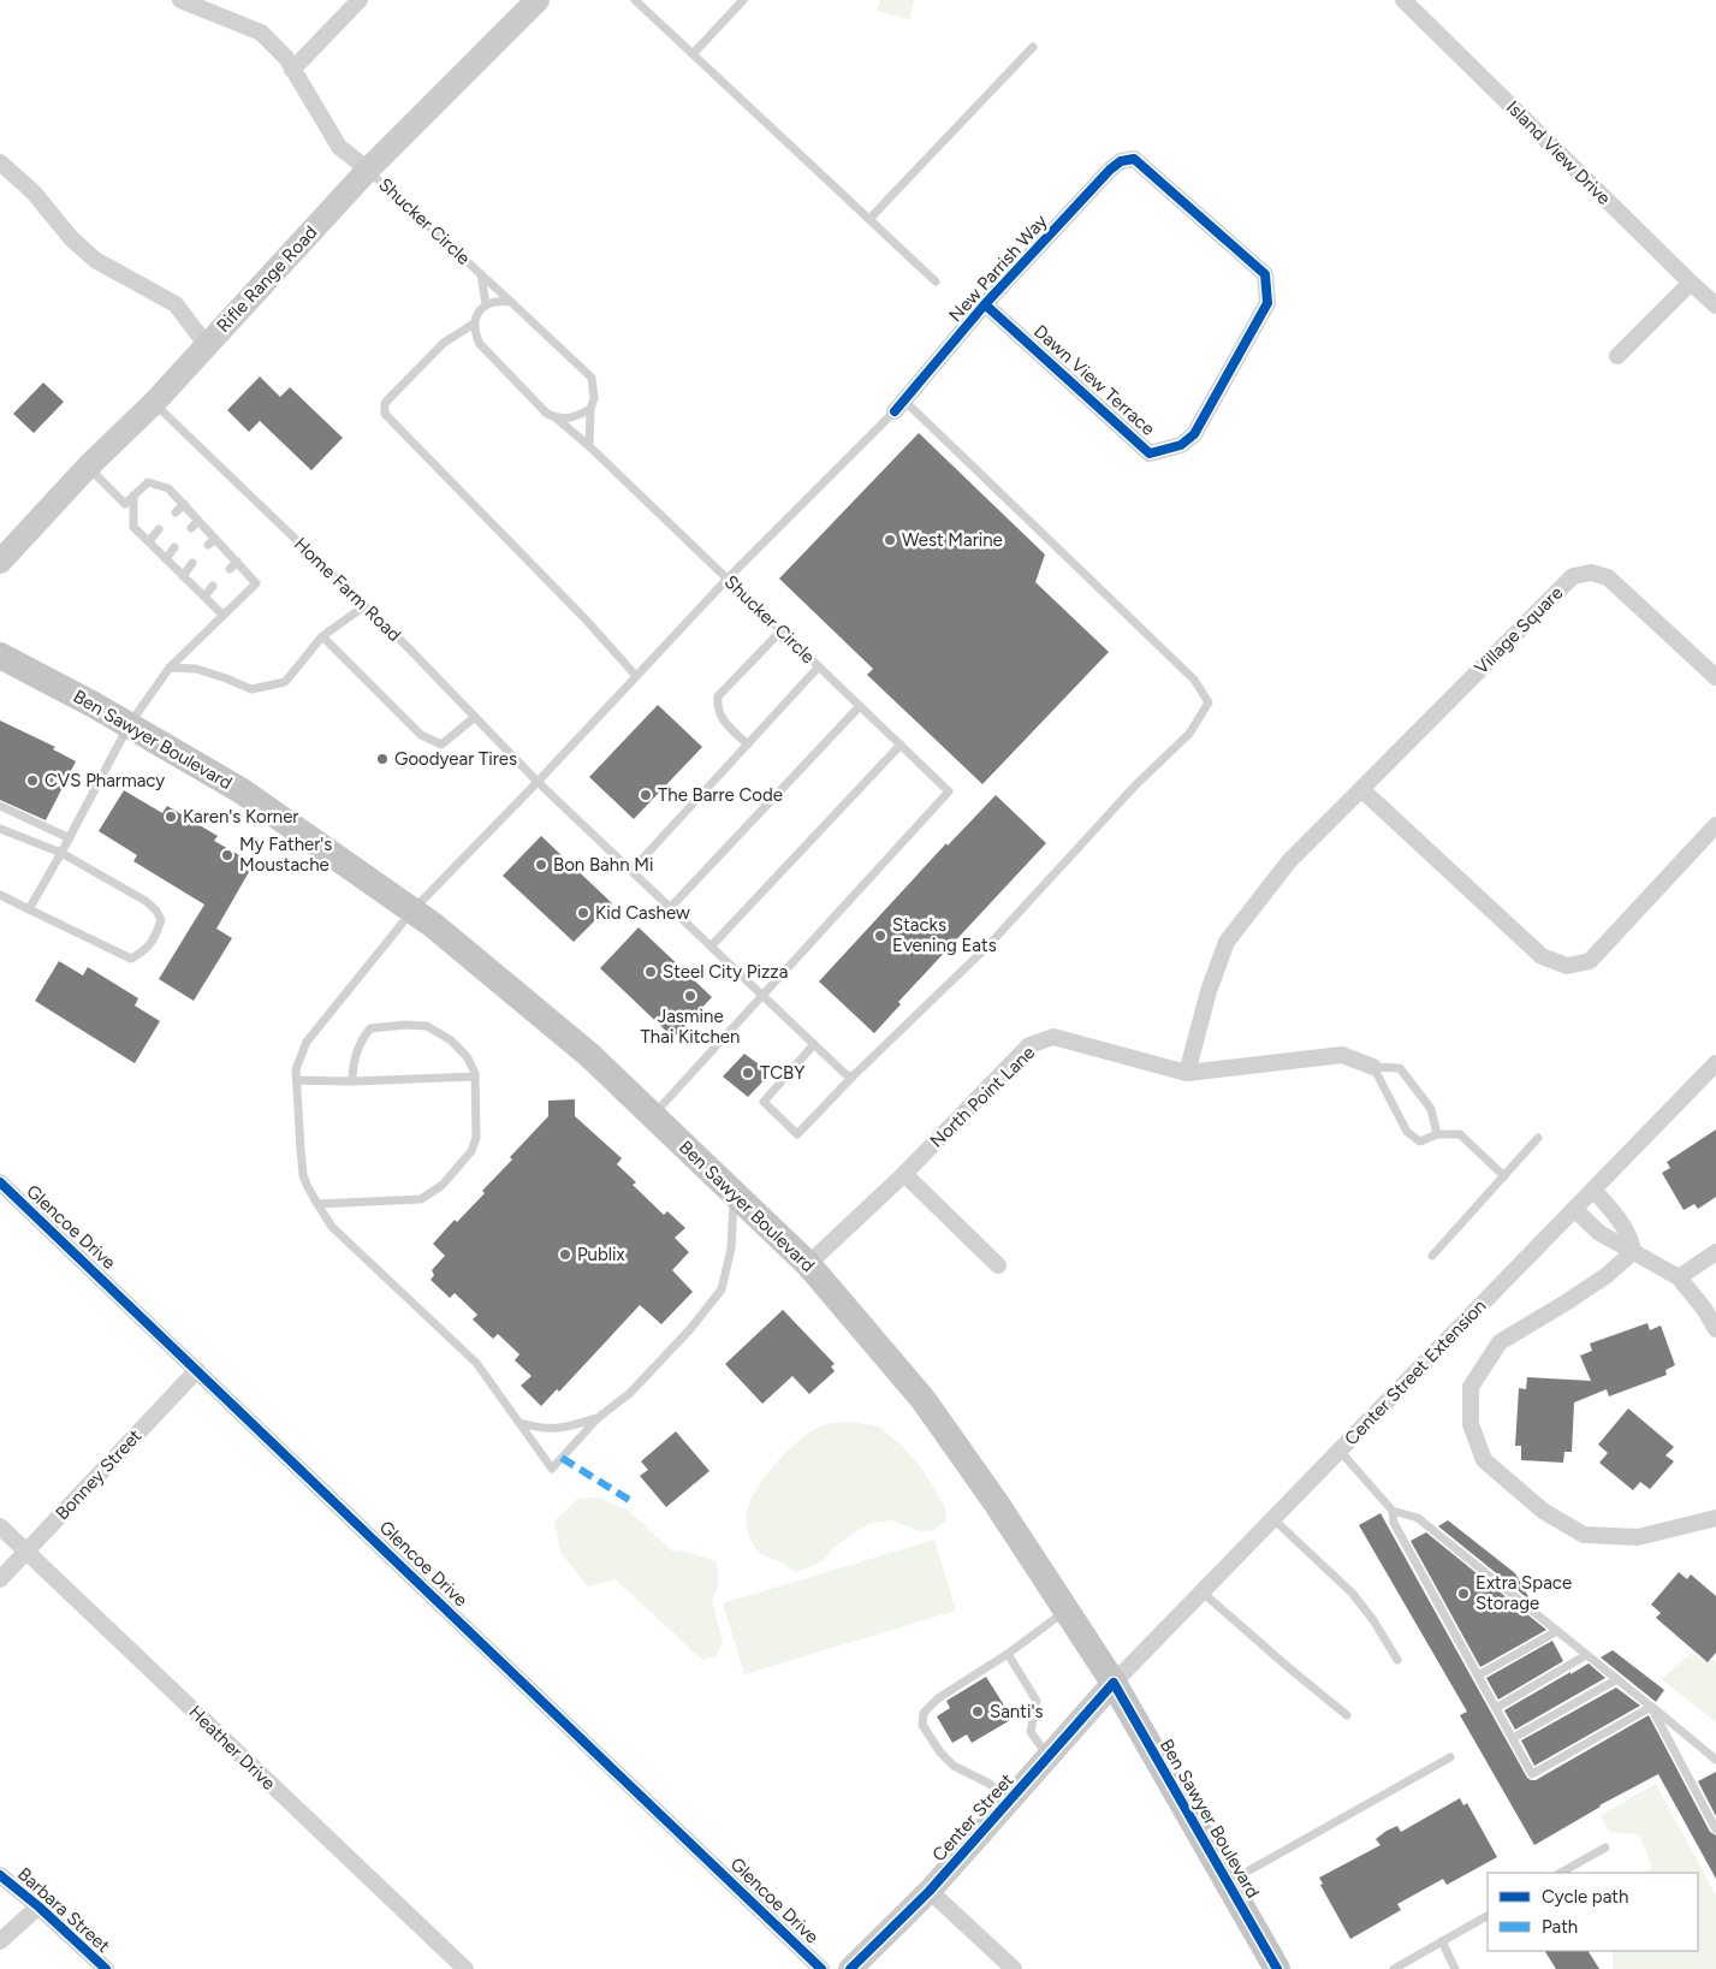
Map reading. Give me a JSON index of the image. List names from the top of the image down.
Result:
{
  "streets": {
    "main road": ["Rifle Range Road", "Ben Sawyer Boulevard", "Center Street"],
    "street": [
      "Island View Drive",
      "New Parrish Way",
      "Dawn View Terrace",
      "Village Square",
      "North Point Lane",
      "Glencoe Drive",
      "Center Street Extension",
      "Bonney Street",
      "Heather Drive",
      "Barbara Street"
    ],
    "lane": ["Shucker Circle", "Home Farm Road"]
  },
  "crossings": [
    ["Shucker Circle", "Rifle Range Road"],
    ["Shucker Circle", "Home Farm Road"],
    ["New Parrish Way", "Dawn View Terrace"],
    ["Rifle Range Road", "Home Farm Road"],
    ["Village Square", "North Point Lane"],
    ["Ben Sawyer Boulevard", "North Point Lane"],
    ["Ben Sawyer Boulevard", "Center Street Extension"],
    ["Ben Sawyer Boulevard", "Center Street"],
    ["Glencoe Drive", "Bonney Street"],
    ["Center Street Extension", "Center Street"],
    ["Bonney Street", "Heather Drive"]
  ],
  "places": [
    "West Marine",
    "Goodyear Tires",
    "CVS Pharmacy",
    "The Barre Code",
    "Karen's Korner",
    "My Father's Moustache",
    "Bon Bahn Mi",
    "Kid Cashew",
    "Stacks Evening Eats",
    "Steel City Pizza",
    "Jasmine Thai Kitchen",
    "TCBY",
    "Publix",
    "Extra Space Storage",
    "Santi's"
  ],
  "legend": ["Cycle path", "Path"]
}
